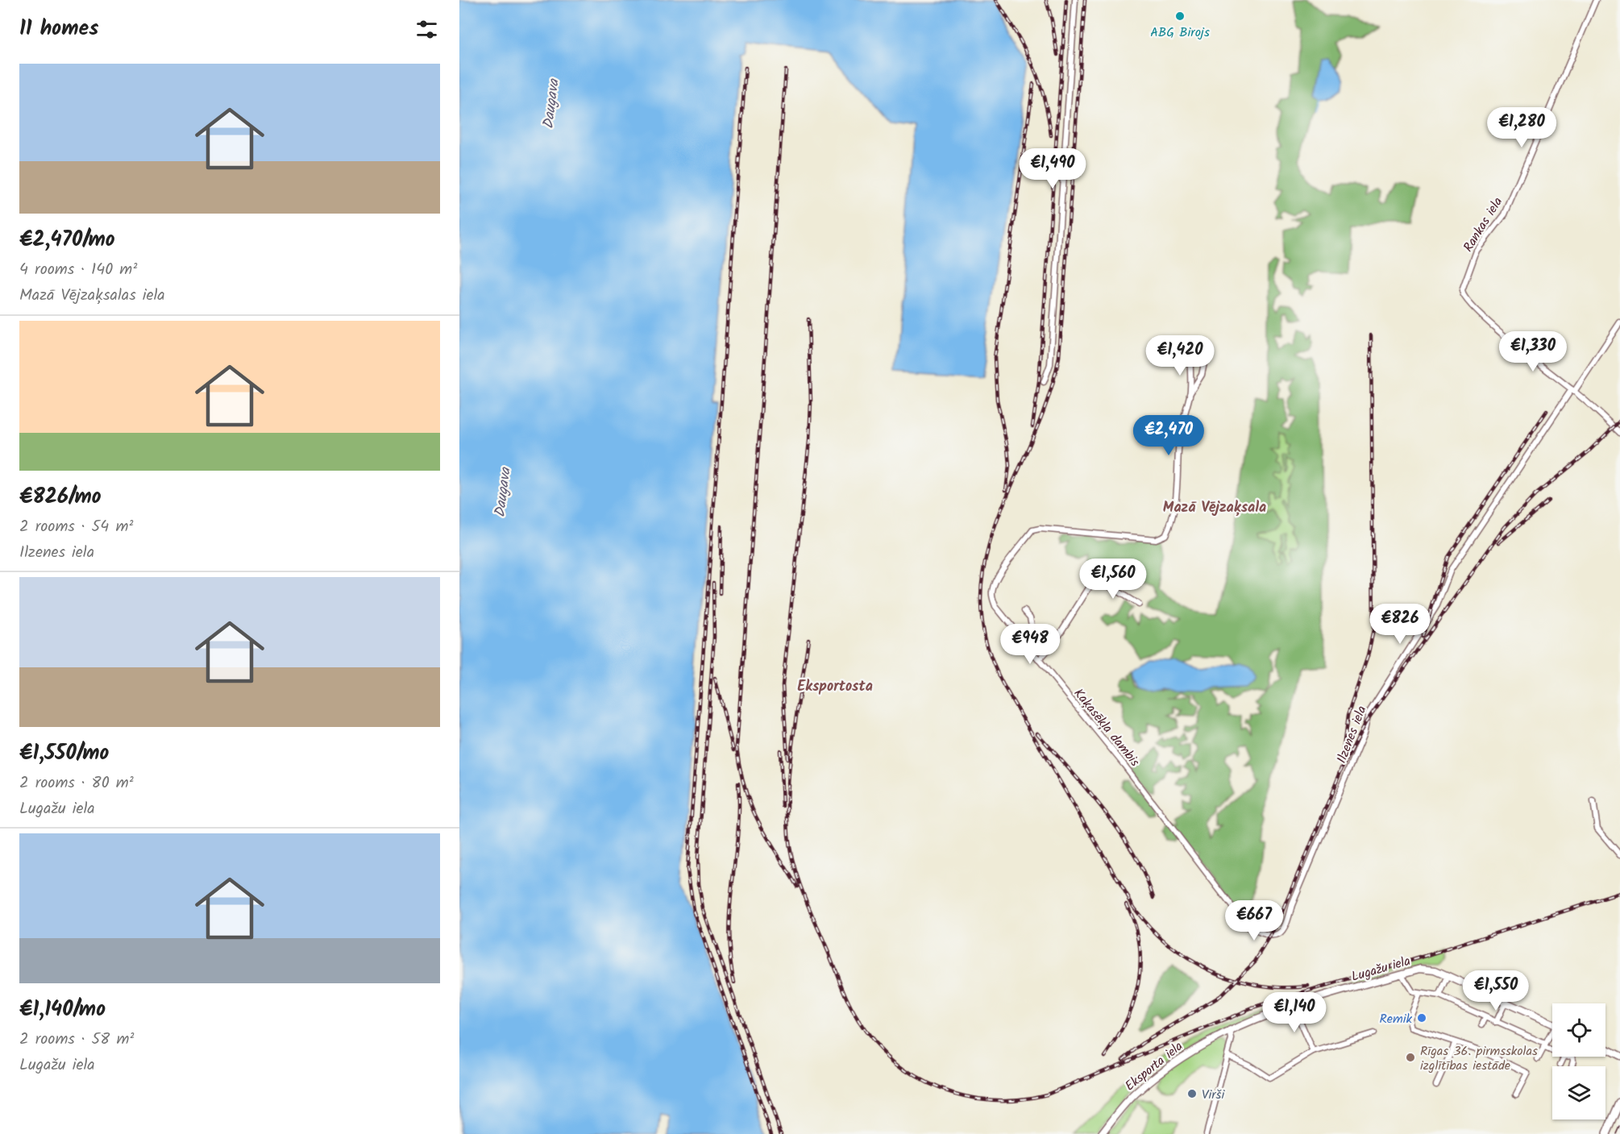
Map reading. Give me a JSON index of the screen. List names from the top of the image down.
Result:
{
  "streets": {
    "street": [
      "Rankas iela",
      "Kaķasēkļa dambis",
      "Ilzenes iela",
      "Lugažu iela",
      "Eksporta iela"
    ]
  },
  "crossings": [
    ["Rankas iela", "Ilzenes iela"],
    ["Kaķasēkļa dambis", "Ilzenes iela"],
    ["Lugažu iela", "Eksporta iela"]
  ],
  "districts": ["Mazā Vējzaķsala", "Eksportosta"],
  "water": ["Daugava"],
  "places": [
    "ABG Birojs",
    "Remik",
    "Rīgas 36. pirmsskolas izglītības iestāde",
    "Virši"
  ],
  "page": {
    "heading": "11 homes",
    "list": [
      {
        "name": "€2,470/mo",
        "note": "4 rooms · 140 m² · Mazā Vējzaķsalas iela"
      },
      {
        "name": "€826/mo",
        "note": "2 rooms · 54 m² · Ilzenes iela"
      },
      {
        "name": "€1,550/mo",
        "note": "2 rooms · 80 m² · Lugažu iela"
      },
      {
        "name": "€1,140/mo",
        "note": "2 rooms · 58 m² · Lugažu iela"
      }
    ],
    "price": [
      "€1,280",
      "€1,490",
      "€1,330",
      "€1,420",
      "€2,470",
      "€1,560",
      "€826",
      "€948",
      "€667",
      "€1,550",
      "€1,140"
    ]
  }
}
